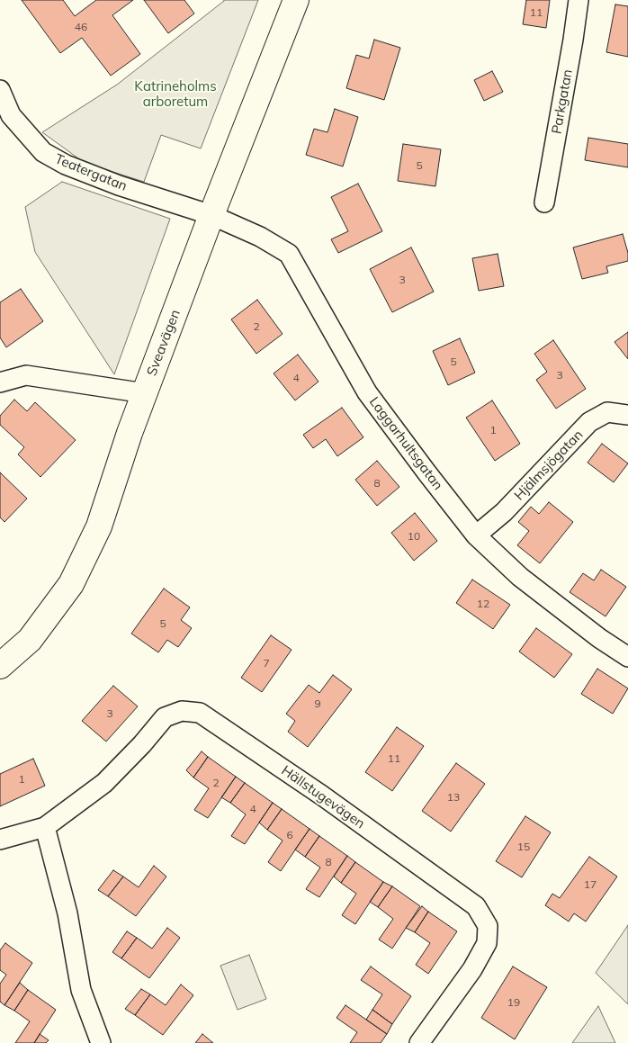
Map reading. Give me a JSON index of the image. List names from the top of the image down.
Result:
{
  "streets": {
    "street": [
      "Parkgatan",
      "Teatergatan",
      "Sveavägen",
      "Laggarhultsgatan",
      "Hjälmsjögatan",
      "Hällstugevägen"
    ]
  },
  "crossings": [
    ["Teatergatan", "Sveavägen"],
    ["Teatergatan", "Laggarhultsgatan"],
    ["Sveavägen", "Laggarhultsgatan"],
    ["Laggarhultsgatan", "Hjälmsjögatan"]
  ],
  "parks": ["Katrineholms arboretum"],
  "house_numbers": [
    "11",
    "46",
    "5",
    "3",
    "2",
    "5",
    "3",
    "4",
    "1",
    "8",
    "10",
    "12",
    "5",
    "7",
    "9",
    "3",
    "11",
    "1",
    "2",
    "13",
    "4",
    "6",
    "15",
    "8",
    "17",
    "19"
  ]
}
